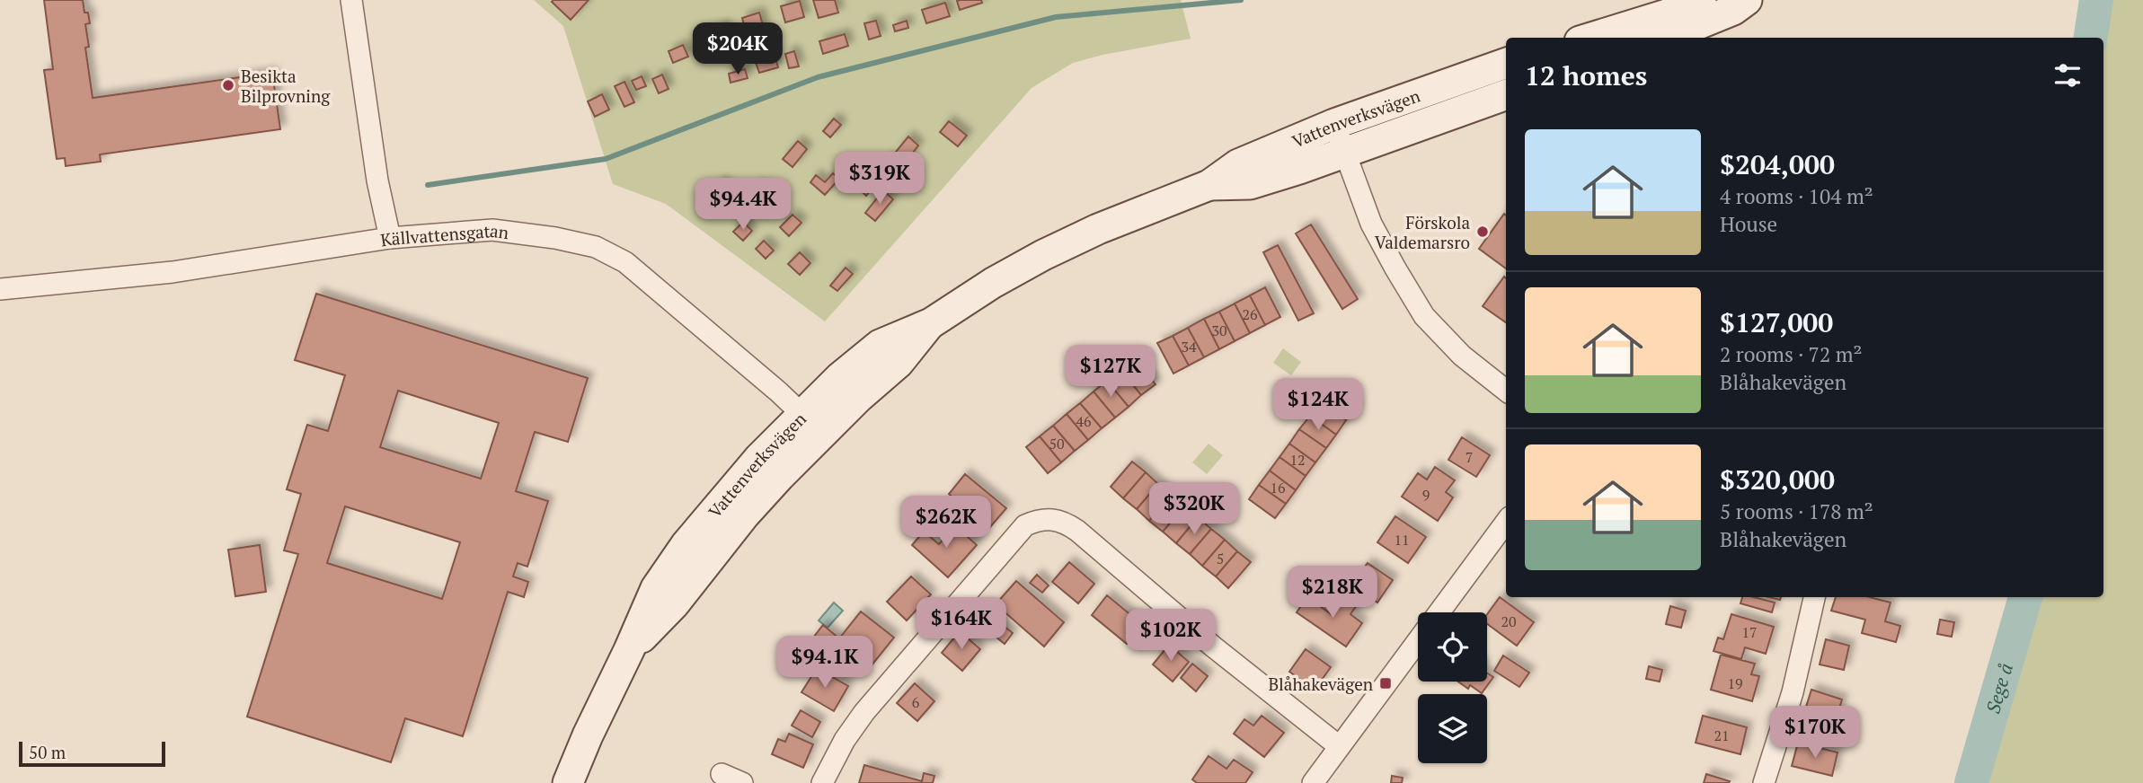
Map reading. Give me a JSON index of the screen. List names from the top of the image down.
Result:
{
  "streets": {
    "street": ["Vattenverksvägen", "Källvattensgatan"]
  },
  "crossings": [
    ["Vattenverksvägen", "Källvattensgatan"]
  ],
  "water": ["Sege å"],
  "places": {
    "other": ["Besikta Bilprovning", "Förskola Valdemarsro"],
    "transit": ["Blåhakevägen"]
  },
  "house_numbers": [
    "26",
    "30",
    "34",
    "46",
    "50",
    "7",
    "12",
    "16",
    "9",
    "11",
    "5",
    "20",
    "17",
    "19",
    "6",
    "21"
  ],
  "scale_bar": "50 m",
  "page": {
    "price": [
      "$204K",
      "$319K",
      "$94.4K",
      "$127K",
      "$124K",
      "$320K",
      "$262K",
      "$218K",
      "$164K",
      "$102K",
      "$94.1K",
      "$170K"
    ],
    "heading": "12 homes",
    "list": [
      {
        "name": "$204,000",
        "note": "4 rooms · 104 m² · House"
      },
      {
        "name": "$127,000",
        "note": "2 rooms · 72 m² · Blåhakevägen"
      },
      {
        "name": "$320,000",
        "note": "5 rooms · 178 m² · Blåhakevägen"
      }
    ],
    "scale": "50 m"
  }
}
